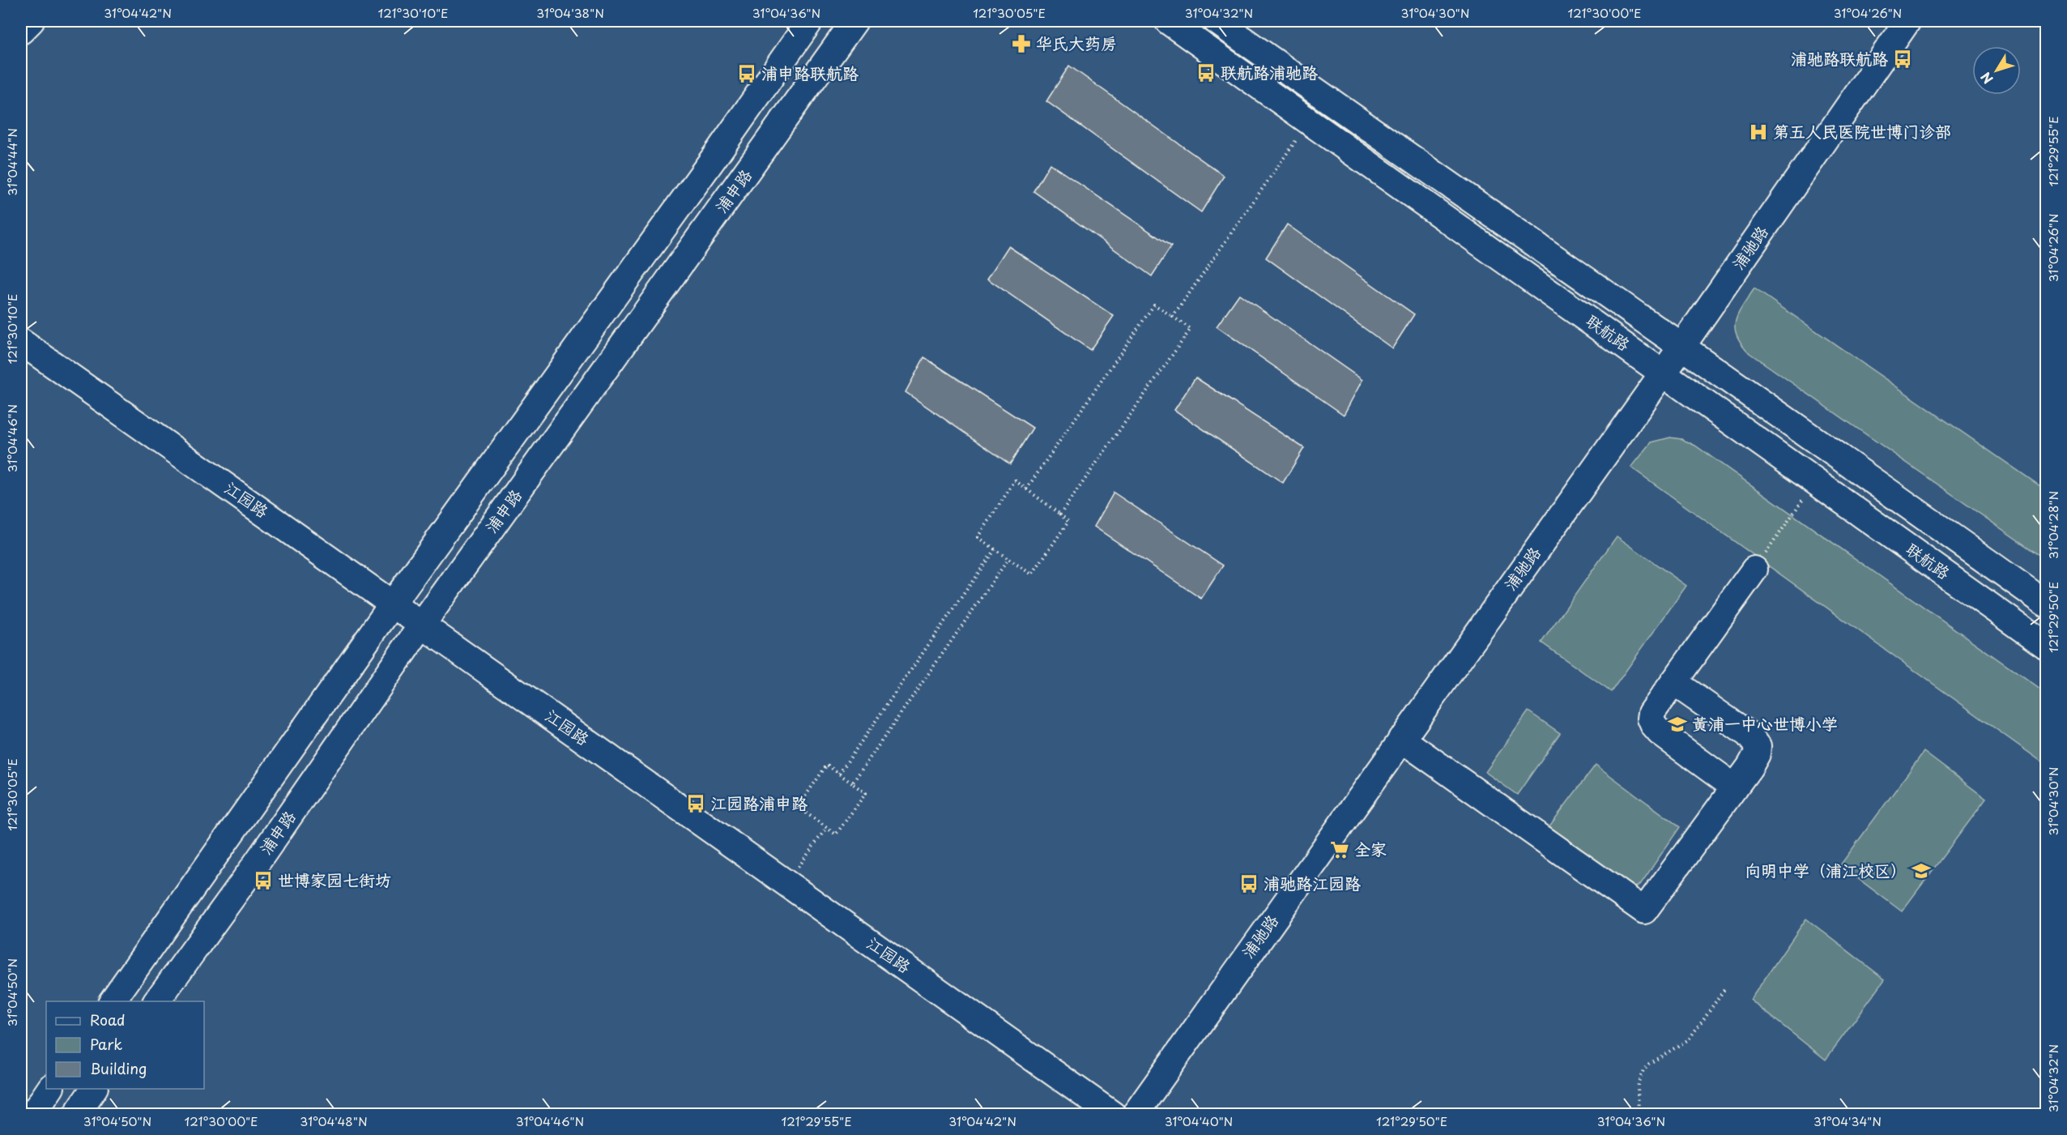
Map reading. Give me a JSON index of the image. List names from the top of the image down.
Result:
{
  "streets": {
    "street": [
      "浦申路",
      "浦驰路",
      "联航路",
      "江园路"
    ]
  },
  "crossings": [
    ["浦申路", "江园路"],
    ["浦驰路", "联航路"]
  ],
  "places": {
    "pharmacy": ["华氏大药房"],
    "bus stop": [
      "浦驰路联航路",
      "联航路浦驰路",
      "浦申路联航路",
      "江园路浦申路",
      "世博家园七街坊",
      "浦驰路江园路"
    ],
    "hospital": ["第五人民医院世博门诊部"],
    "school or university": ["黄浦一中心世博小学", "向明中学（浦江校区）"],
    "supermarket": ["全家"]
  },
  "legend": ["Road", "Park", "Building"],
  "north": "bottom left",
  "coordinates": [
    "31°04'42\"N",
    "121°30'10\"E",
    "31°04'38\"N",
    "31°04'36\"N",
    "121°30'05\"E",
    "31°04'32\"N",
    "31°04'30\"N",
    "121°30'00\"E",
    "31°04'26\"N",
    "121°29'55\"E",
    "31°04'44\"N",
    "31°04'46\"N",
    "31°04'28\"N",
    "121°29'50\"E",
    "31°04'50\"N",
    "31°04'48\"N",
    "31°04'40\"N",
    "31°04'34\"N"
  ]
}
